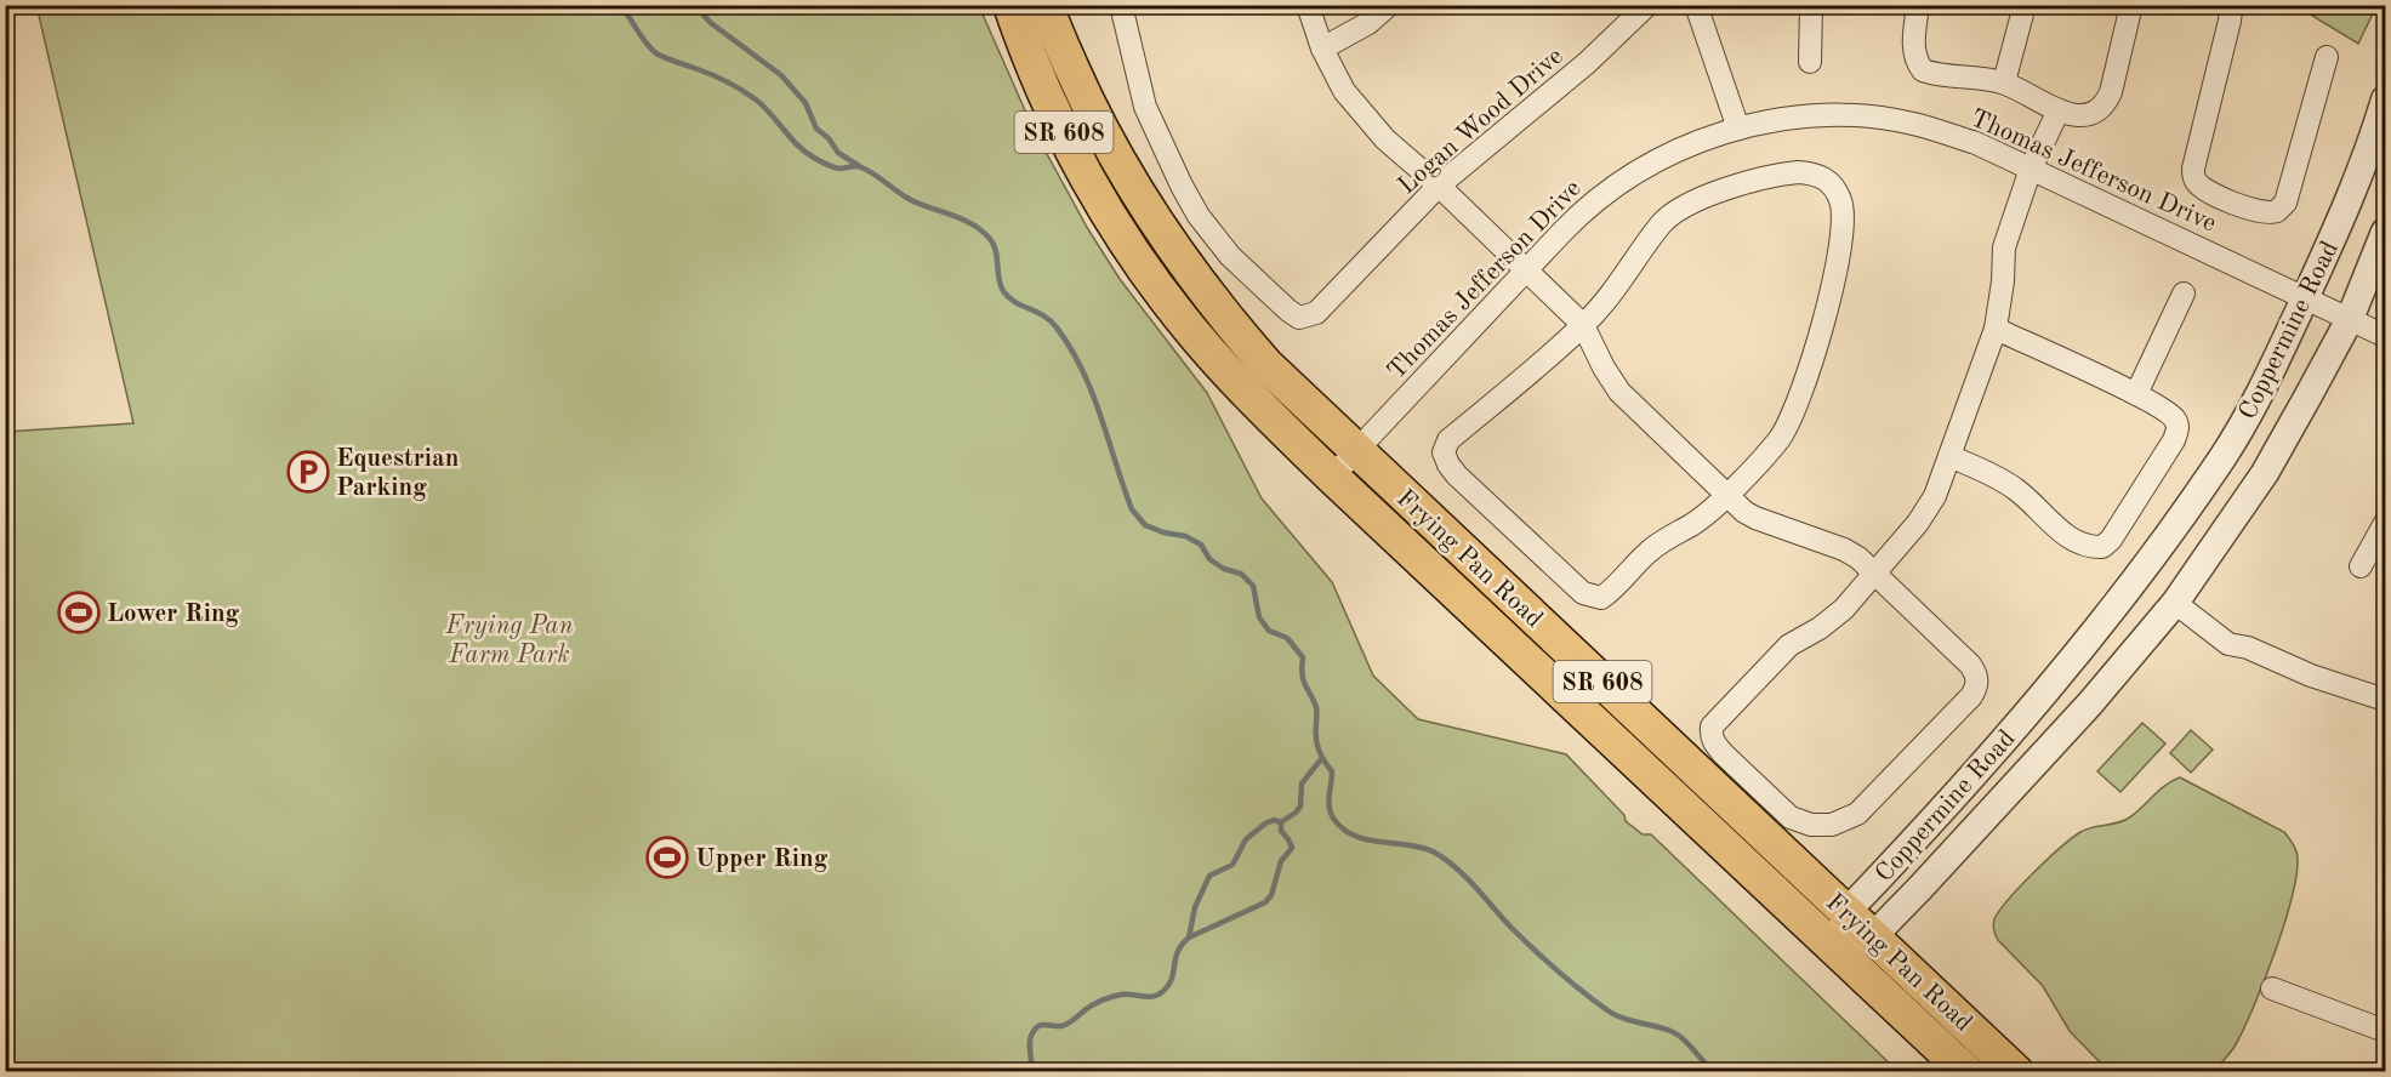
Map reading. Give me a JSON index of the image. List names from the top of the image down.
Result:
{
  "streets": {
    "main road": ["SR 608", "Frying Pan Road"],
    "street": ["Logan Wood Drive", "Thomas Jefferson Drive", "Coppermine Road"]
  },
  "crossings": [
    ["Thomas Jefferson Drive", "Coppermine Road"],
    ["Thomas Jefferson Drive", "Frying Pan Road"],
    ["Coppermine Road", "Frying Pan Road"]
  ],
  "parks": ["Frying Pan Farm Park"],
  "places": {
    "parking": ["Equestrian Parking"],
    "sports": ["Lower Ring", "Upper Ring"]
  }
}
